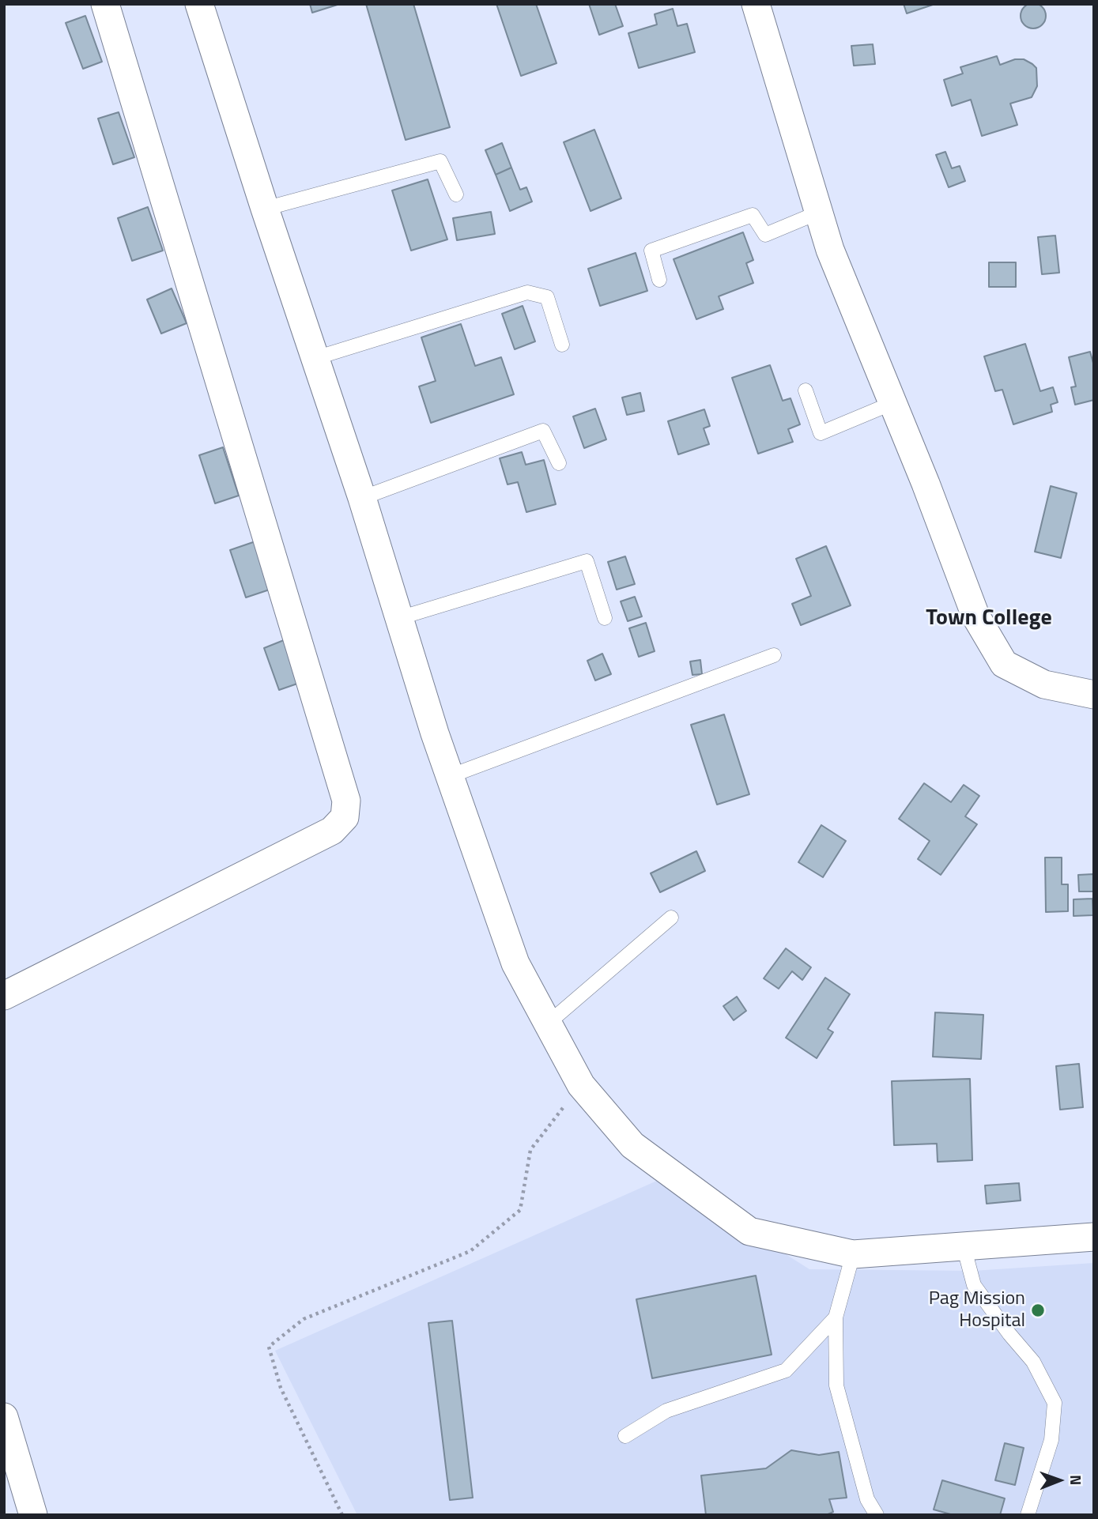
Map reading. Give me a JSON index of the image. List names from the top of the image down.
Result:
{
  "districts": ["Town College"],
  "places": ["Pag Mission Hospital"],
  "north": "right"
}
